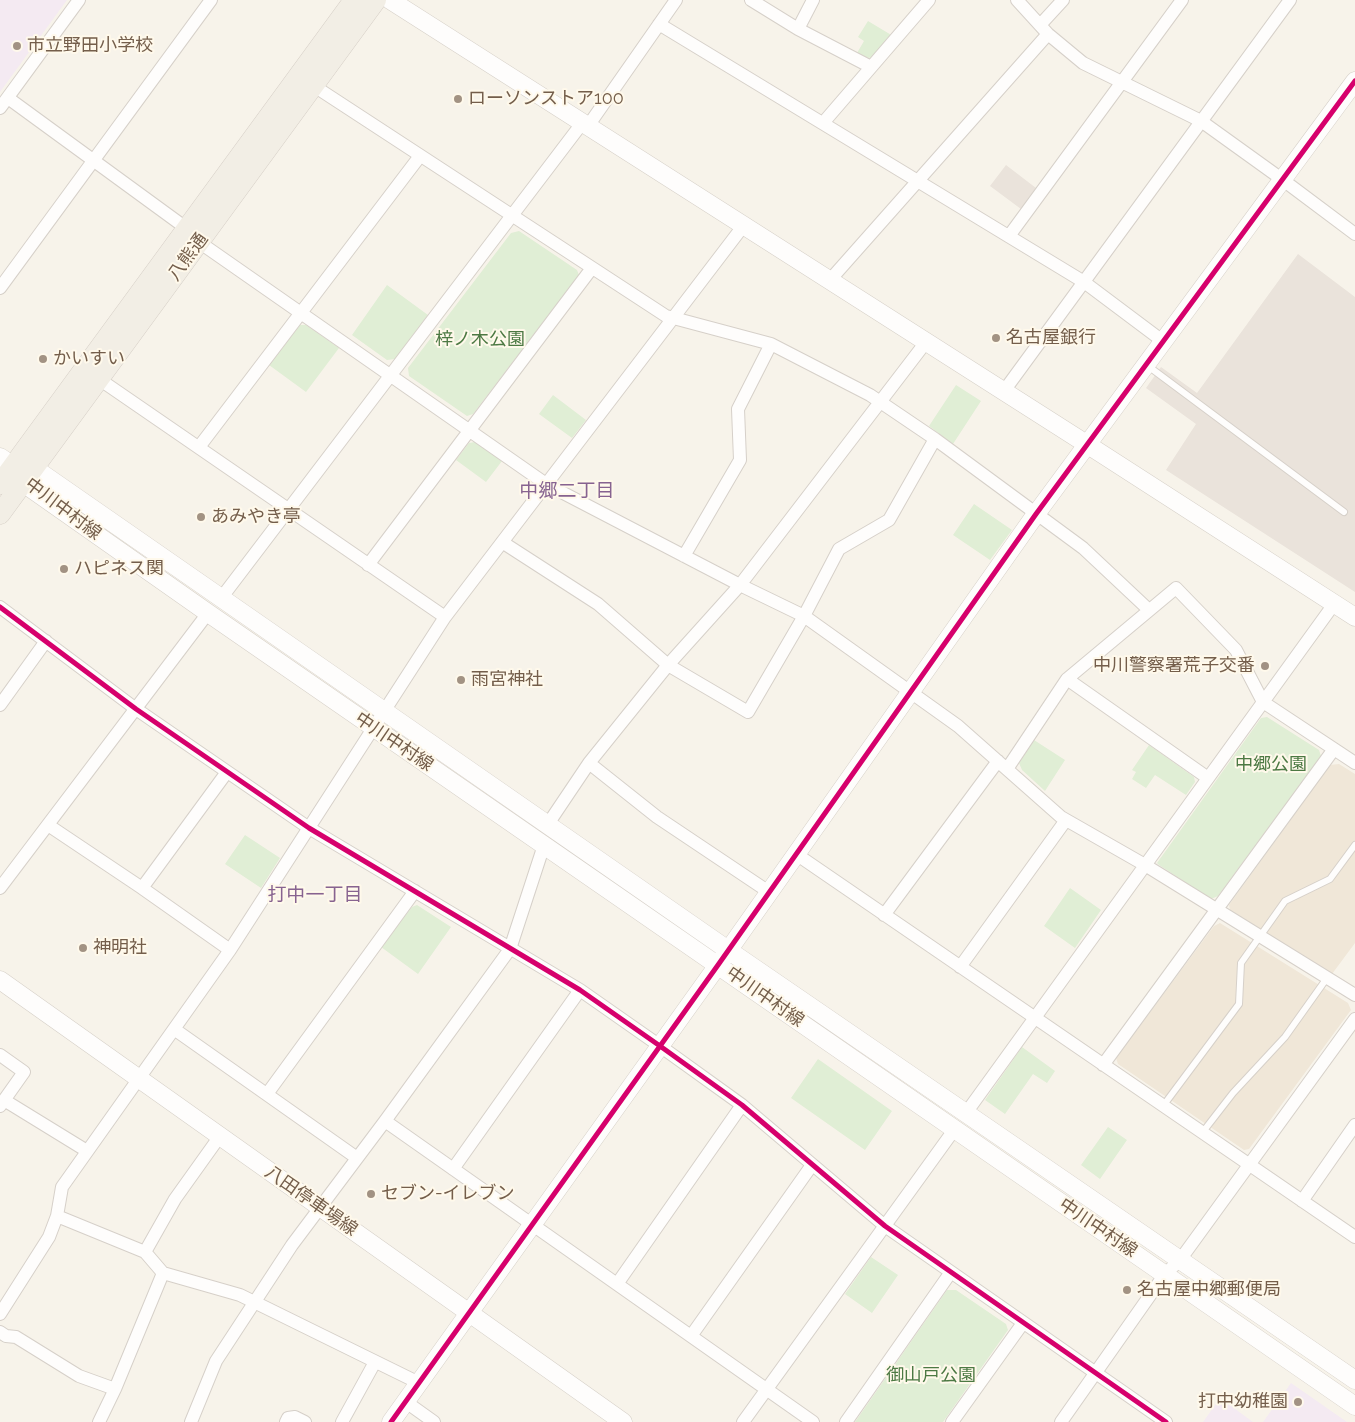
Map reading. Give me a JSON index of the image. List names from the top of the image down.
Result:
{
  "streets": {
    "main road": ["八熊通", "中川中村線", "八田停車場線"]
  },
  "crossings": [
    ["八熊通", "中川中村線"]
  ],
  "districts": ["中郷二丁目", "打中一丁目"],
  "parks": ["梓ノ木公園", "中郷公園", "御山戸公園"],
  "places": [
    "市立野田小学校",
    "ローソンストア100",
    "名古屋銀行",
    "かいすい",
    "あみやき亭",
    "ハピネス関",
    "中川警察署荒子交番",
    "雨宮神社",
    "神明社",
    "セブン-イレブン",
    "名古屋中郷郵便局",
    "打中幼稚園"
  ]
}
